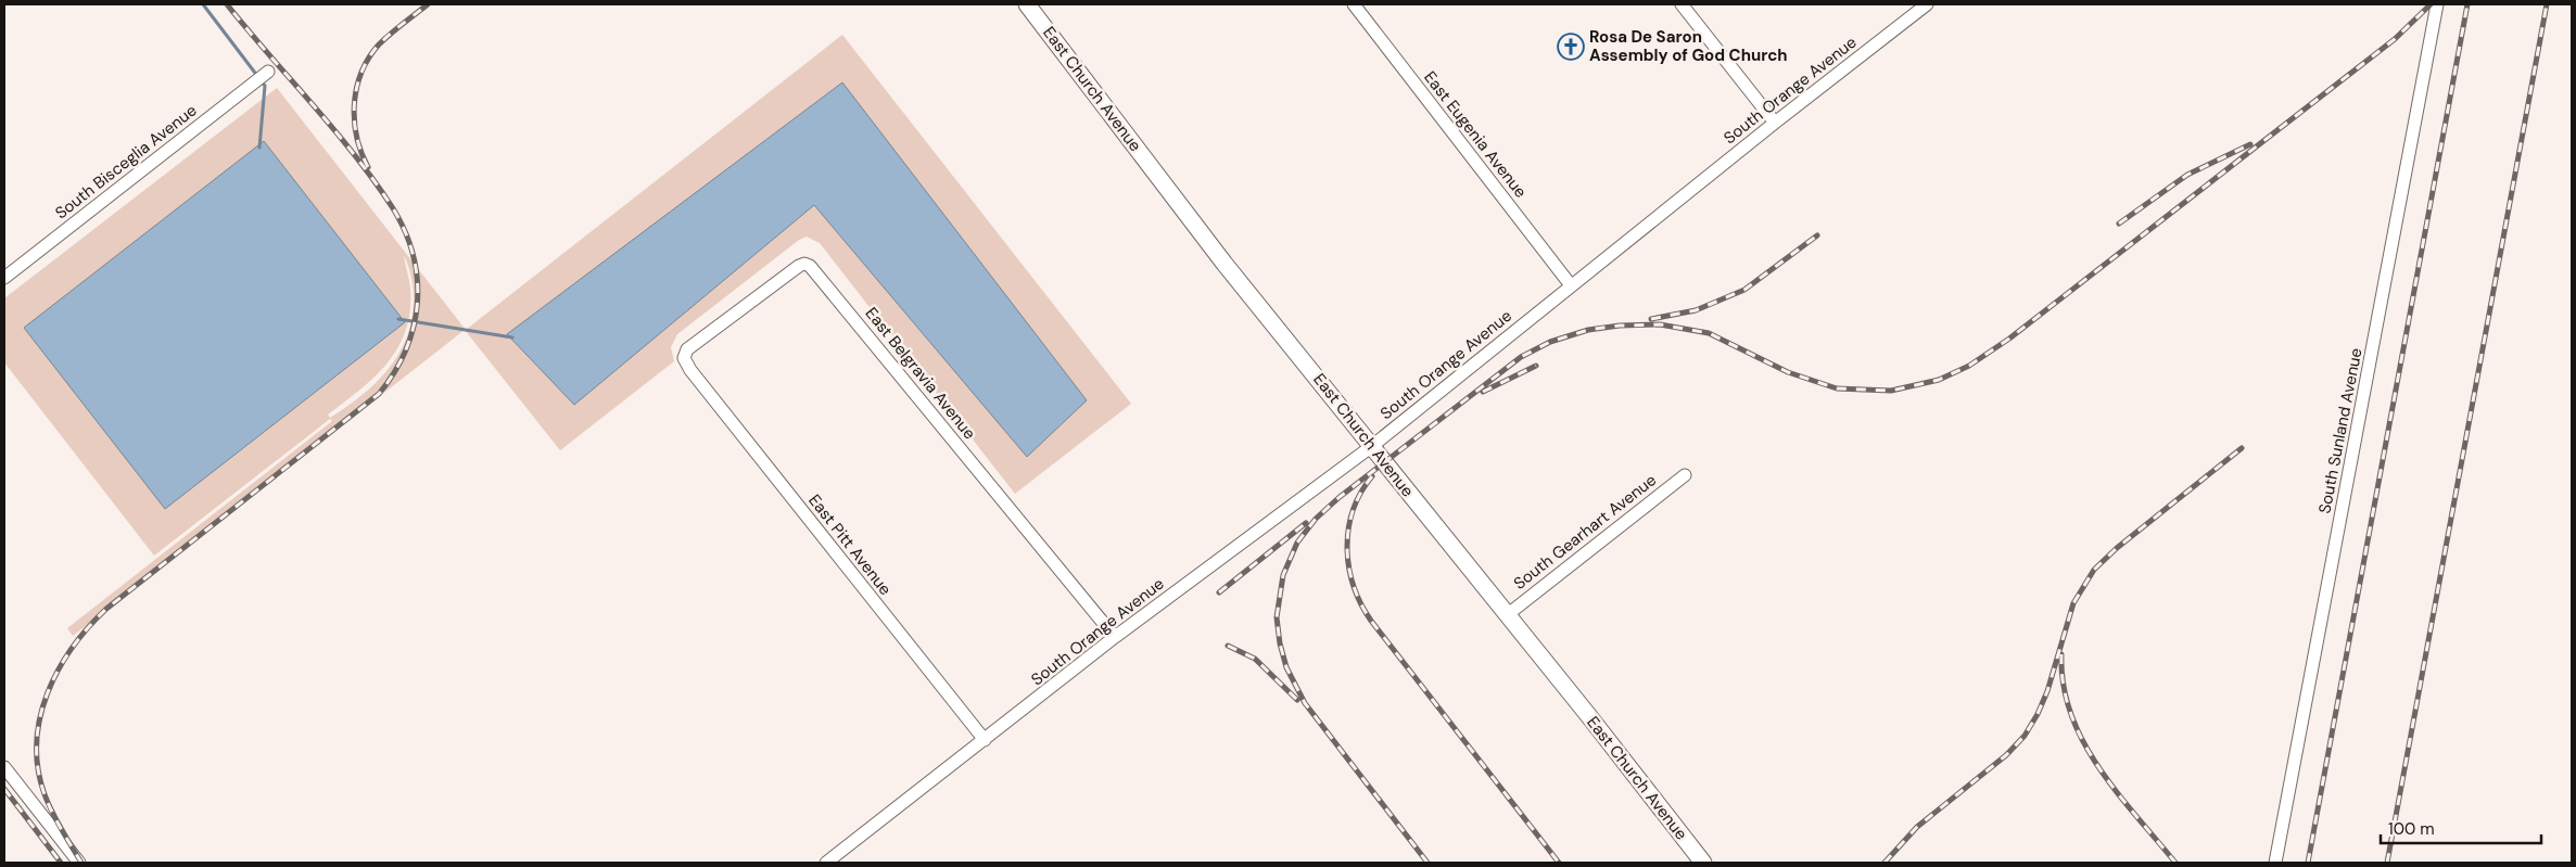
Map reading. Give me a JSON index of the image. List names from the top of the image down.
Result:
{
  "streets": {
    "main road": ["East Church Avenue"],
    "street": [
      "South Orange Avenue",
      "East Eugenia Avenue",
      "South Bisceglia Avenue",
      "East Belgravia Avenue",
      "South Sunland Avenue",
      "South Gearhart Avenue",
      "East Pitt Avenue"
    ]
  },
  "crossings": [
    ["East Church Avenue", "South Orange Avenue"],
    ["East Church Avenue", "South Gearhart Avenue"],
    ["South Orange Avenue", "East Eugenia Avenue"],
    ["South Orange Avenue", "East Belgravia Avenue"],
    ["South Orange Avenue", "East Pitt Avenue"],
    ["East Belgravia Avenue", "East Pitt Avenue"]
  ],
  "places": {
    "church": ["Rosa De Saron Assembly of God Church"]
  },
  "scale_bar": "100 m"
}
